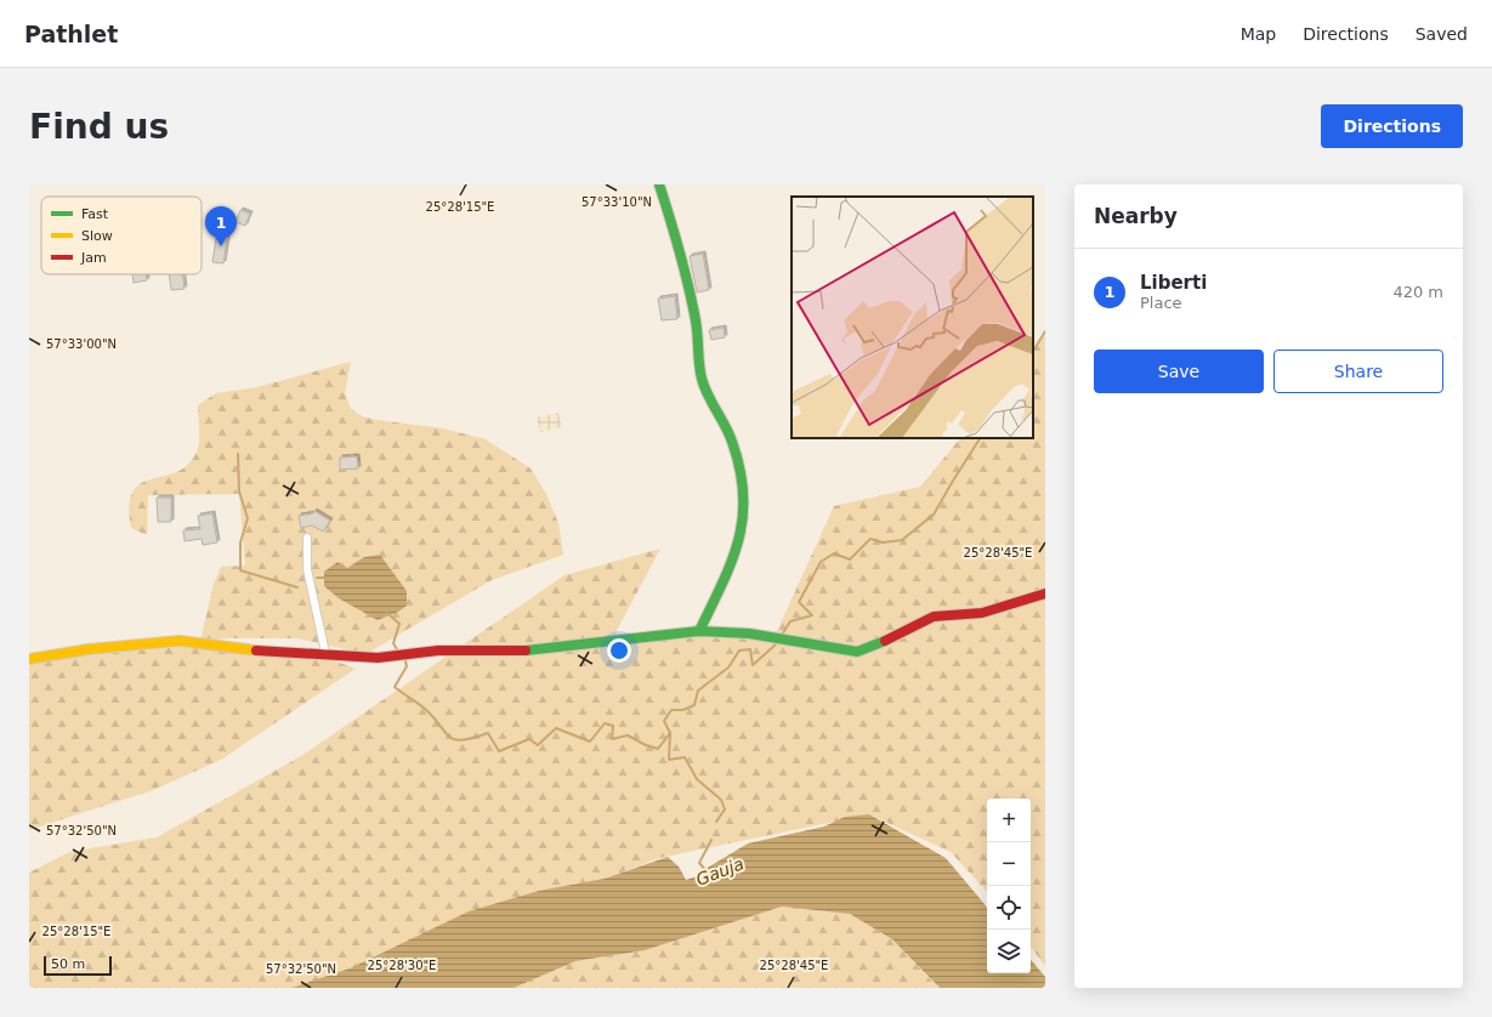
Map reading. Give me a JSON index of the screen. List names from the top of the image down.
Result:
{
  "water": ["Gauja"],
  "legend": ["Fast", "Slow", "Jam"],
  "scale_bar": "50 m",
  "page": {
    "header": "Pathlet",
    "nav": ["Map", "Directions", "Saved"],
    "buttons": [
      "Directions",
      ["Save", "Share"]
    ],
    "title": "Find us",
    "heading": "Nearby",
    "pins": "1",
    "list": [
      {
        "mark": "1",
        "name": "Liberti",
        "note": "Place",
        "value": "420 m"
      }
    ],
    "map_buttons": ["+", "−"],
    "scale": "50 m"
  },
  "coordinates": [
    "57°33'10\"N",
    "25°28'15\"E",
    "57°33'00\"N",
    "25°28'45\"E",
    "57°32'50\"N",
    "25°28'30\"E"
  ]
}
